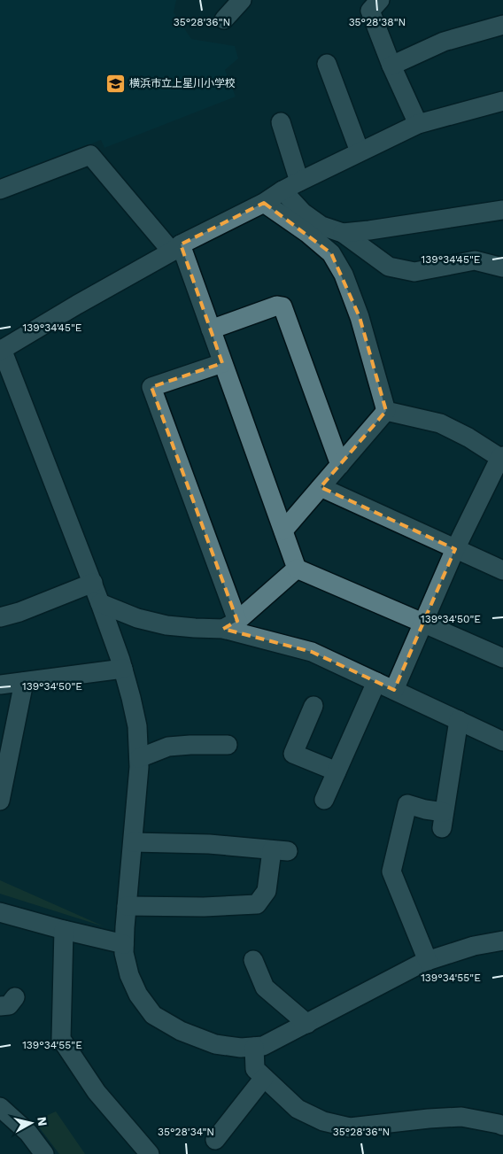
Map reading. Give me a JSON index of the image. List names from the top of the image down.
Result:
{
  "places": {
    "school or university": ["横浜市立上星川小学校"]
  },
  "north": "right",
  "coordinates": [
    "35°28'36\"N",
    "35°28'38\"N",
    "139°34'45\"E",
    "139°34'50\"E",
    "139°34'55\"E",
    "35°28'34\"N"
  ]
}
